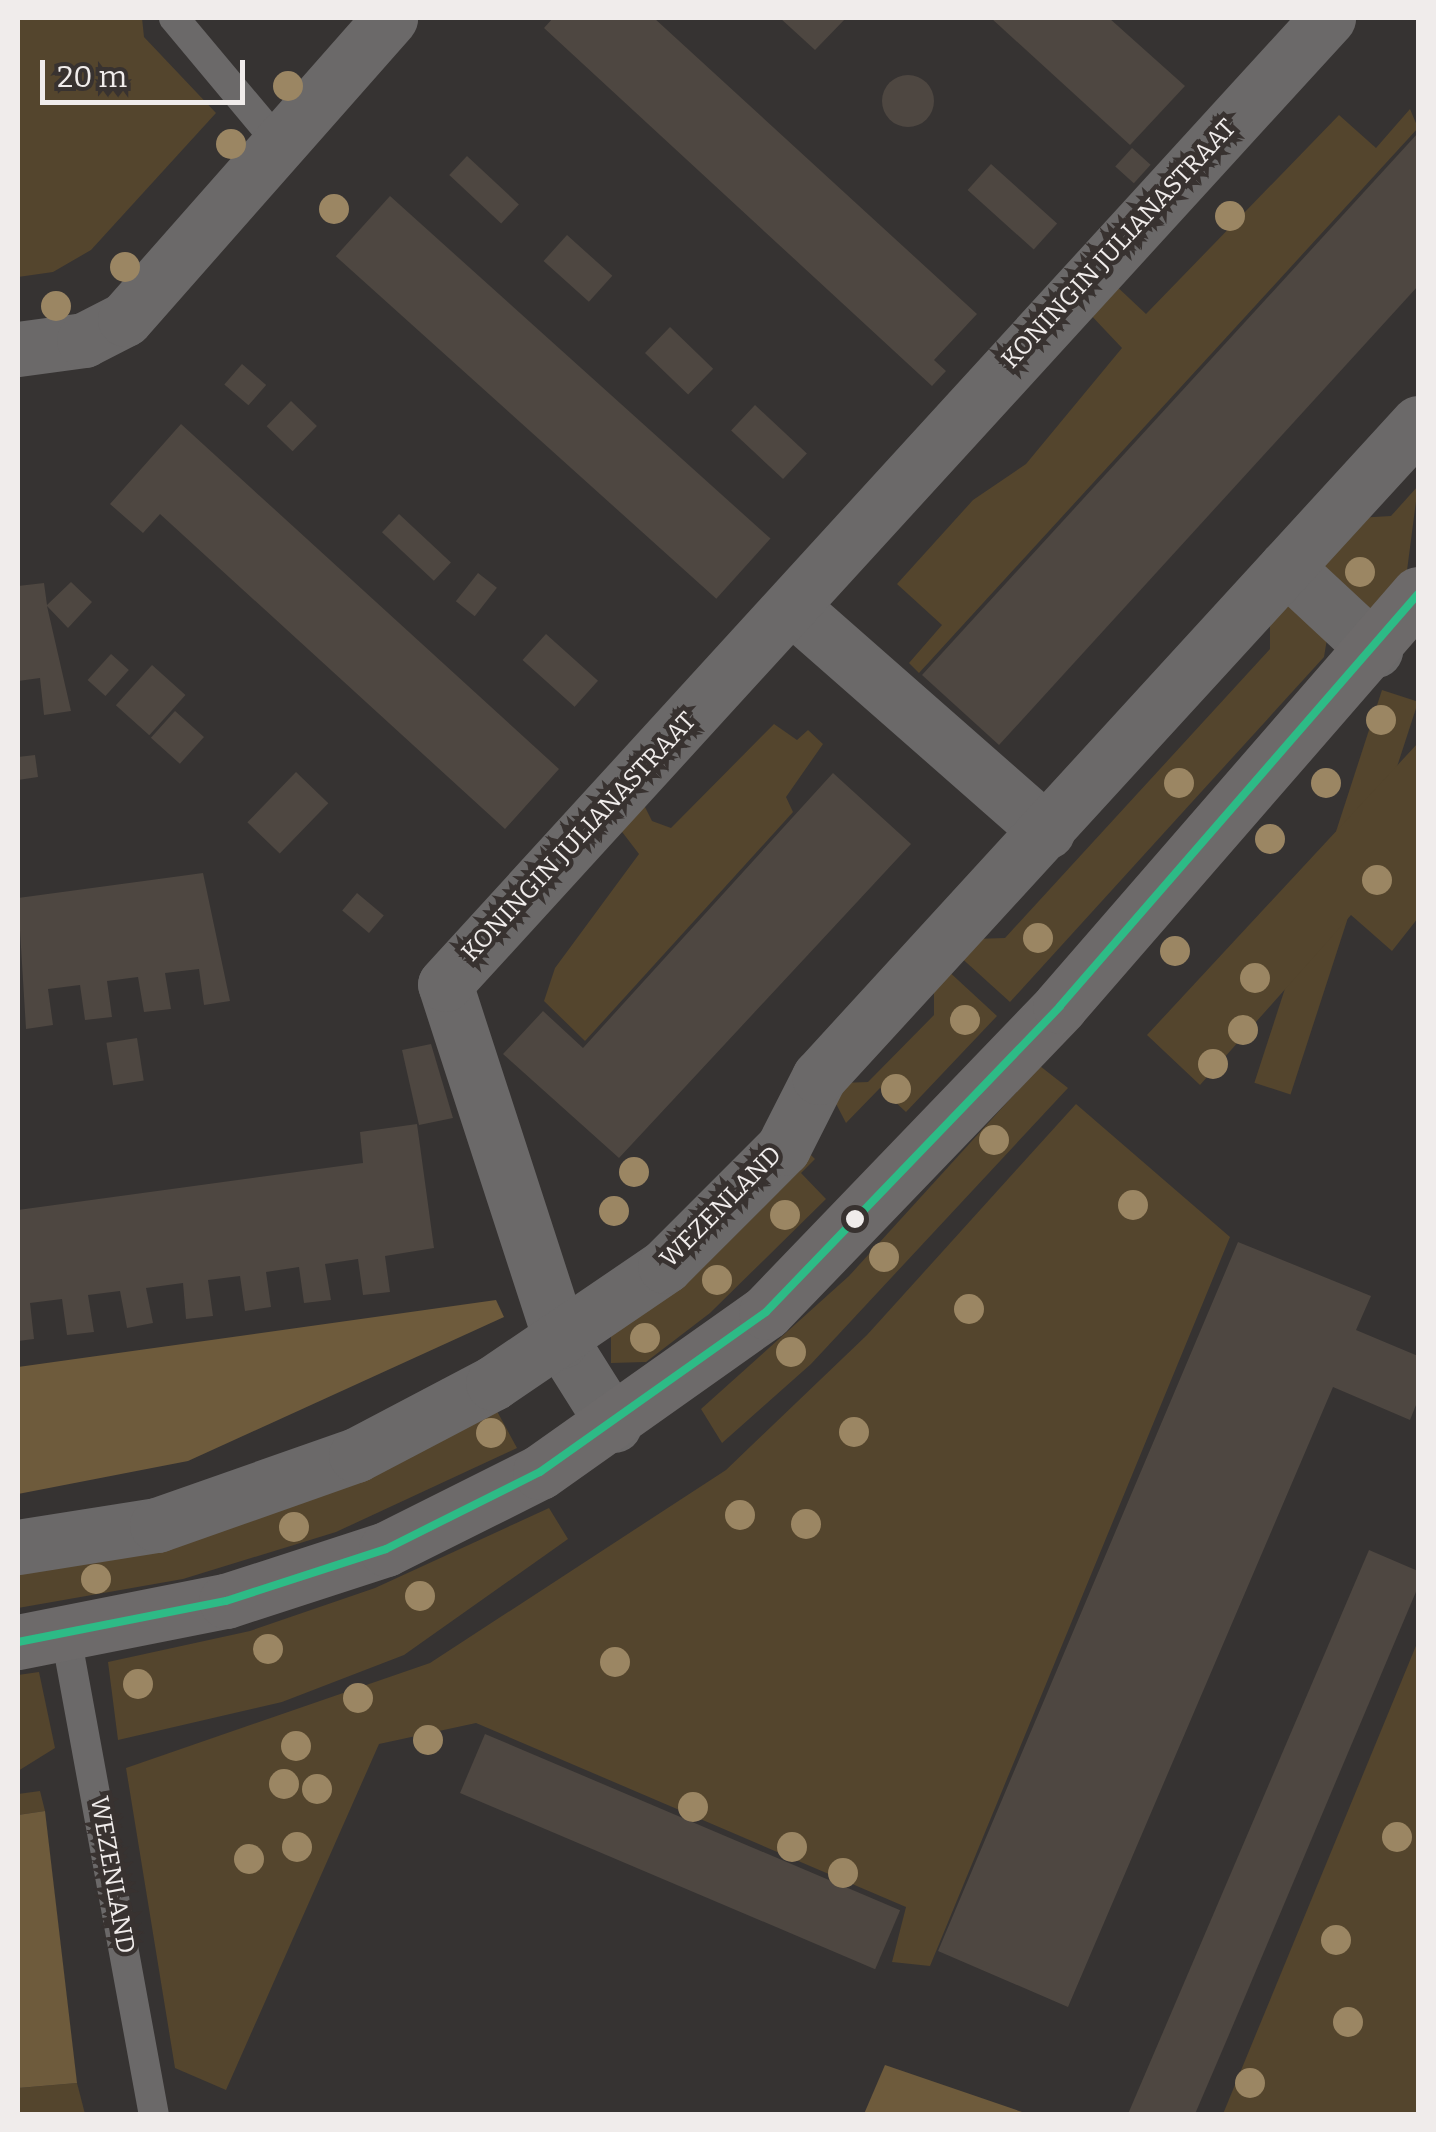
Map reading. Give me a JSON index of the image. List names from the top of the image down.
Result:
{
  "streets": {
    "street": ["KONINGIN JULIANASTRAAT", "WEZENLAND"]
  },
  "crossings": [
    ["KONINGIN JULIANASTRAAT", "WEZENLAND"]
  ],
  "scale_bar": "20 m"
}
